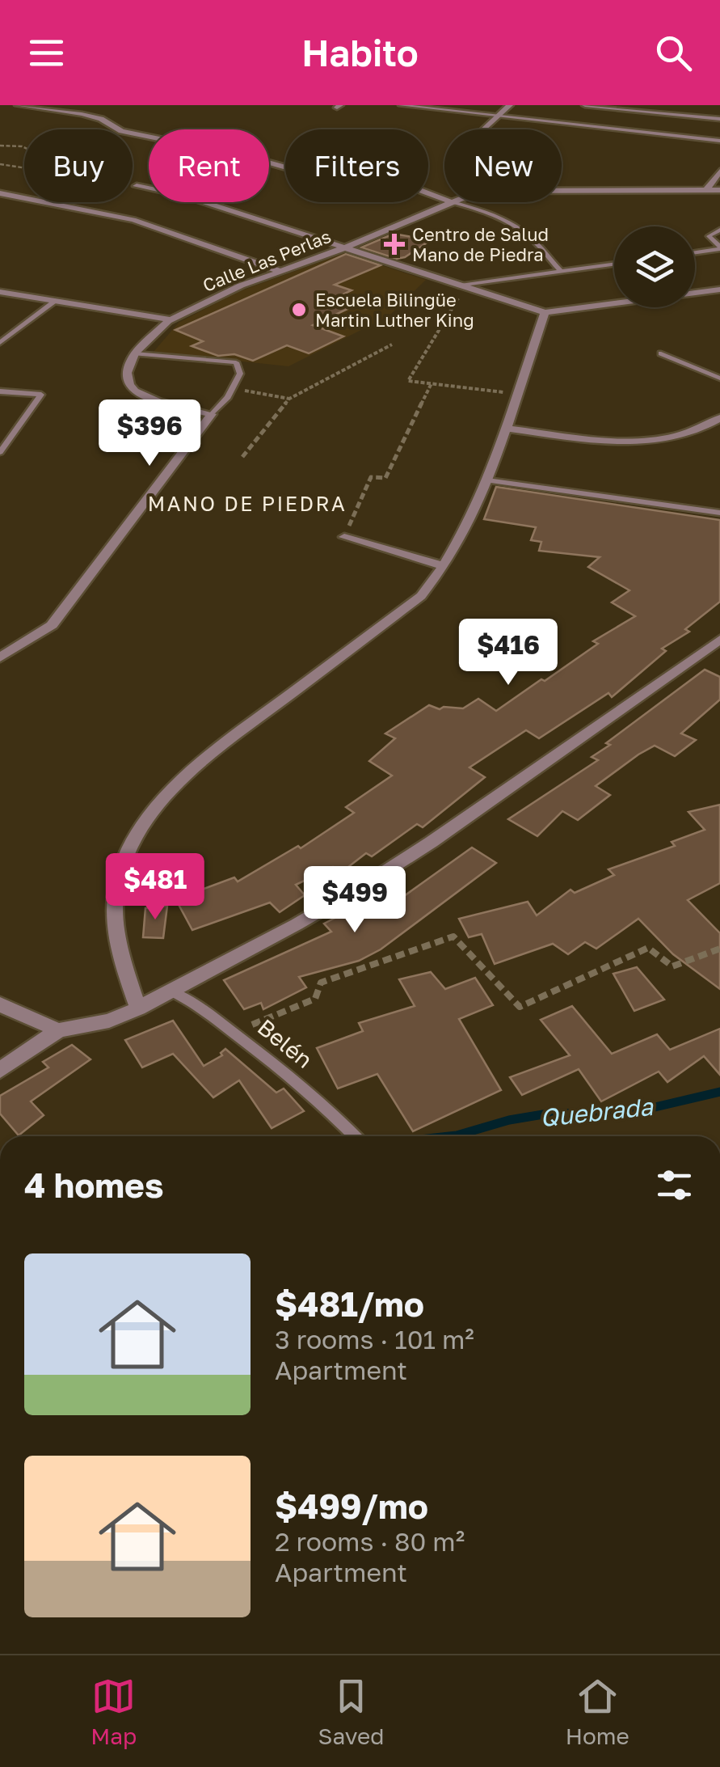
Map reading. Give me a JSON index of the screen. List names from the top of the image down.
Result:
{
  "streets": {
    "street": ["Calle Las Perlas"],
    "lane": ["Belén"]
  },
  "districts": ["MANO DE PIEDRA"],
  "water": ["Quebrada"],
  "places": {
    "health": ["Centro de Salud Mano de Piedra"],
    "other": ["Escuela Bilingüe Martin Luther King"]
  },
  "page": {
    "header": "Habito",
    "chip": [
      "Buy",
      "Rent",
      "Filters",
      "New"
    ],
    "price": [
      "$396",
      "$416",
      "$481",
      "$499"
    ],
    "heading": "4 homes",
    "list": [
      {
        "name": "$481/mo",
        "note": "3 rooms · 101 m² · Apartment"
      },
      {
        "name": "$499/mo",
        "note": "2 rooms · 80 m² · Apartment"
      }
    ],
    "tabs": ["Map", "Saved", "Home"]
  }
}
